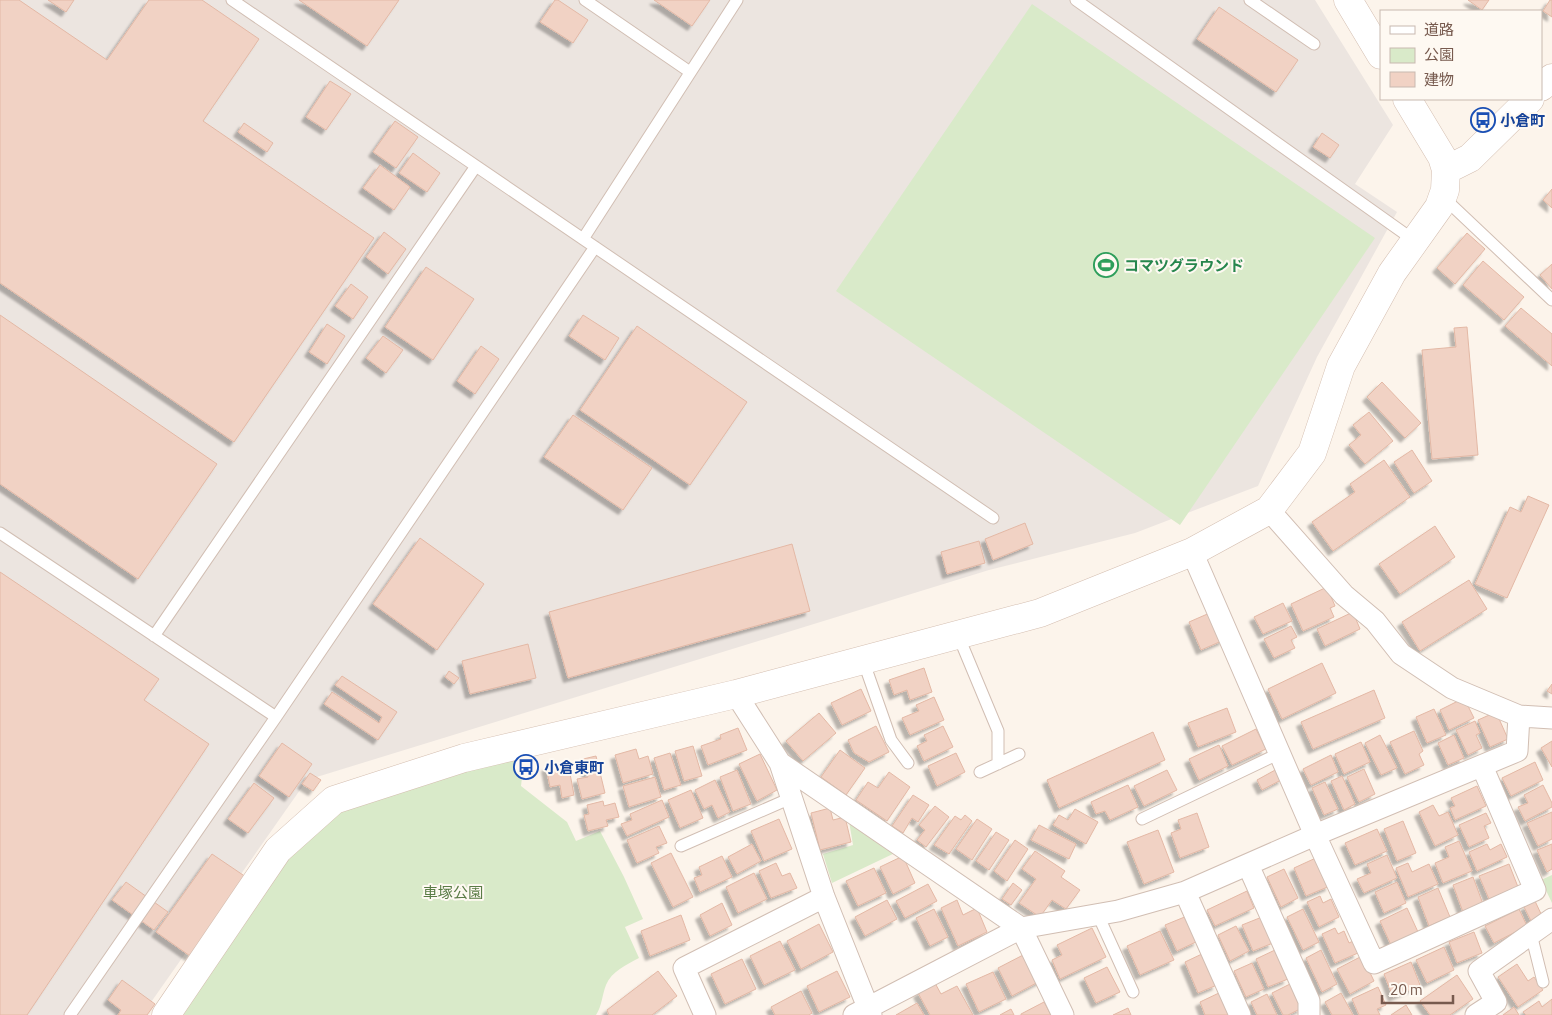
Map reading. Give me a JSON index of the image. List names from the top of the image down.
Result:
{
  "parks": ["車塚公園"],
  "places": {
    "bus stop": ["小倉町", "小倉東町"],
    "sports": ["コマツグラウンド"]
  },
  "legend": ["道路", "公園", "建物"],
  "scale_bar": "20 m"
}
